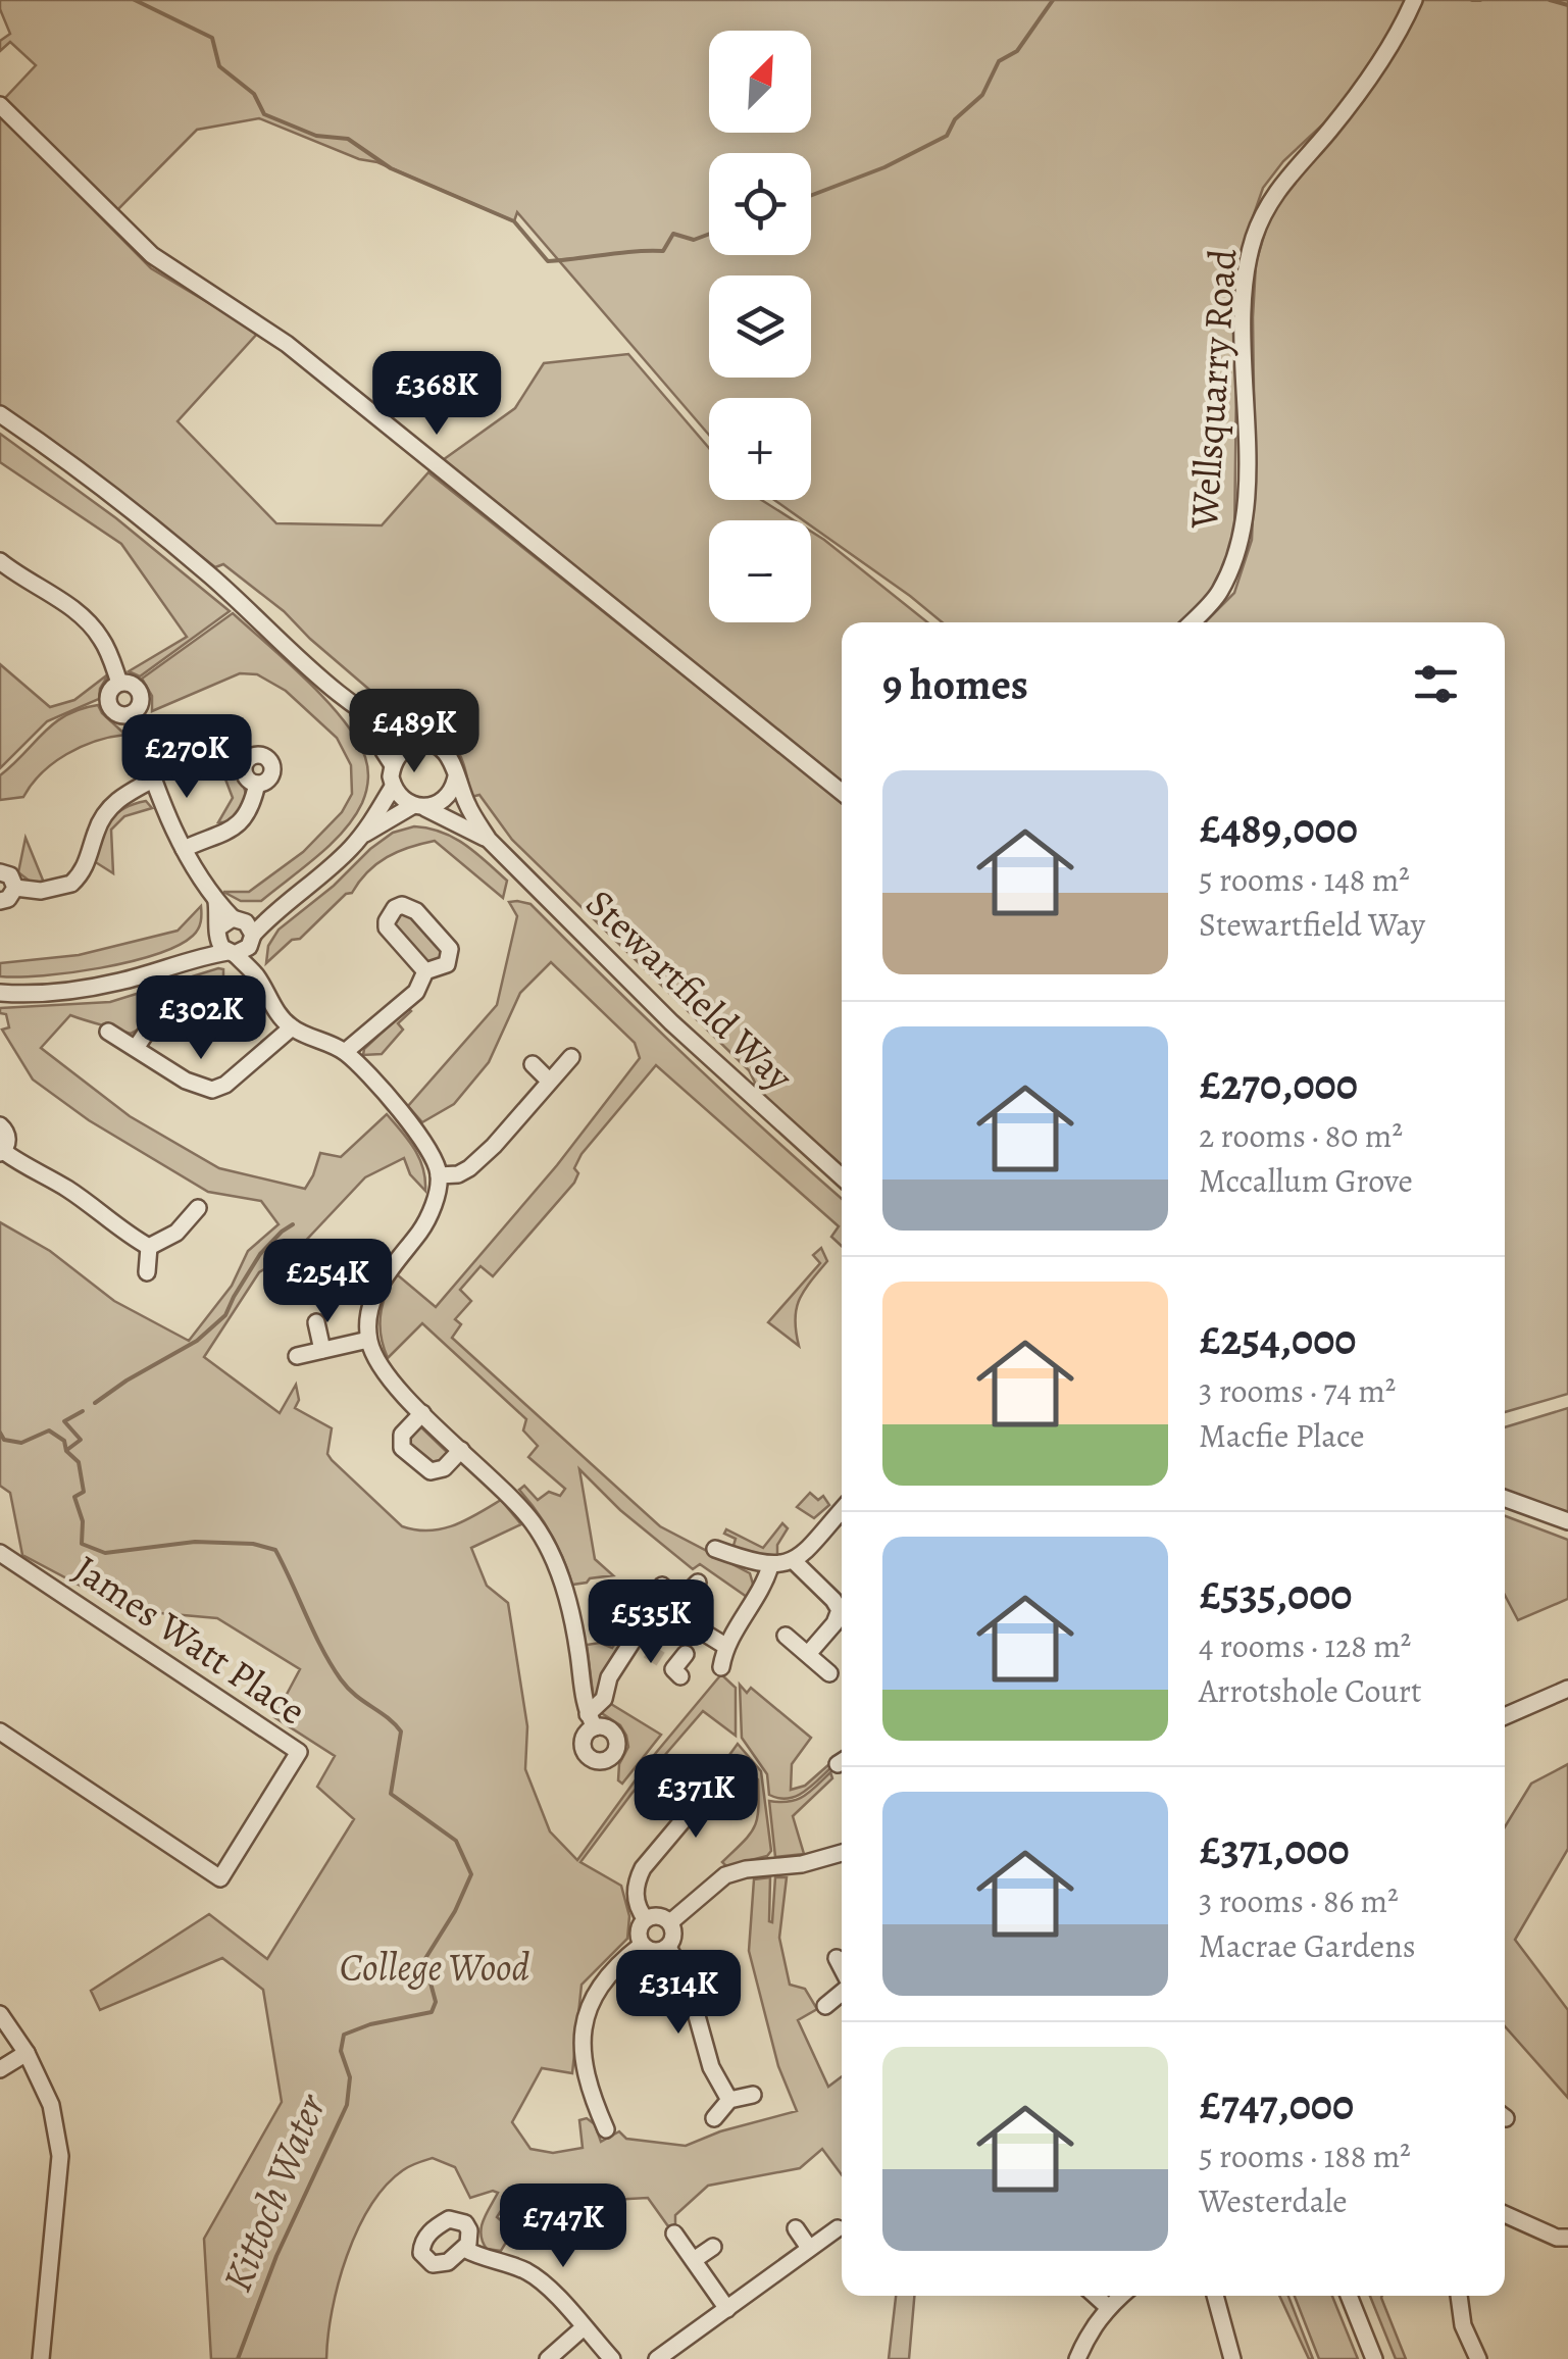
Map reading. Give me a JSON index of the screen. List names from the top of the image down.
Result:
{
  "streets": {
    "street": ["Wellsquarry Road", "Stewartfield Way", "James Watt Place"]
  },
  "water": ["Kittoch Water"],
  "parks": ["College Wood"],
  "north": "top right",
  "page": {
    "map_buttons": ["+", "−"],
    "price": [
      "£368K",
      "£489K",
      "£270K",
      "£302K",
      "£254K",
      "£535K",
      "£371K",
      "£314K",
      "£747K"
    ],
    "heading": "9 homes",
    "list": [
      {
        "name": "£489,000",
        "note": "5 rooms · 148 m² · Stewartfield Way"
      },
      {
        "name": "£270,000",
        "note": "2 rooms · 80 m² · Mccallum Grove"
      },
      {
        "name": "£254,000",
        "note": "3 rooms · 74 m² · Macfie Place"
      },
      {
        "name": "£535,000",
        "note": "4 rooms · 128 m² · Arrotshole Court"
      },
      {
        "name": "£371,000",
        "note": "3 rooms · 86 m² · Macrae Gardens"
      },
      {
        "name": "£747,000",
        "note": "5 rooms · 188 m² · Westerdale"
      }
    ]
  }
}
